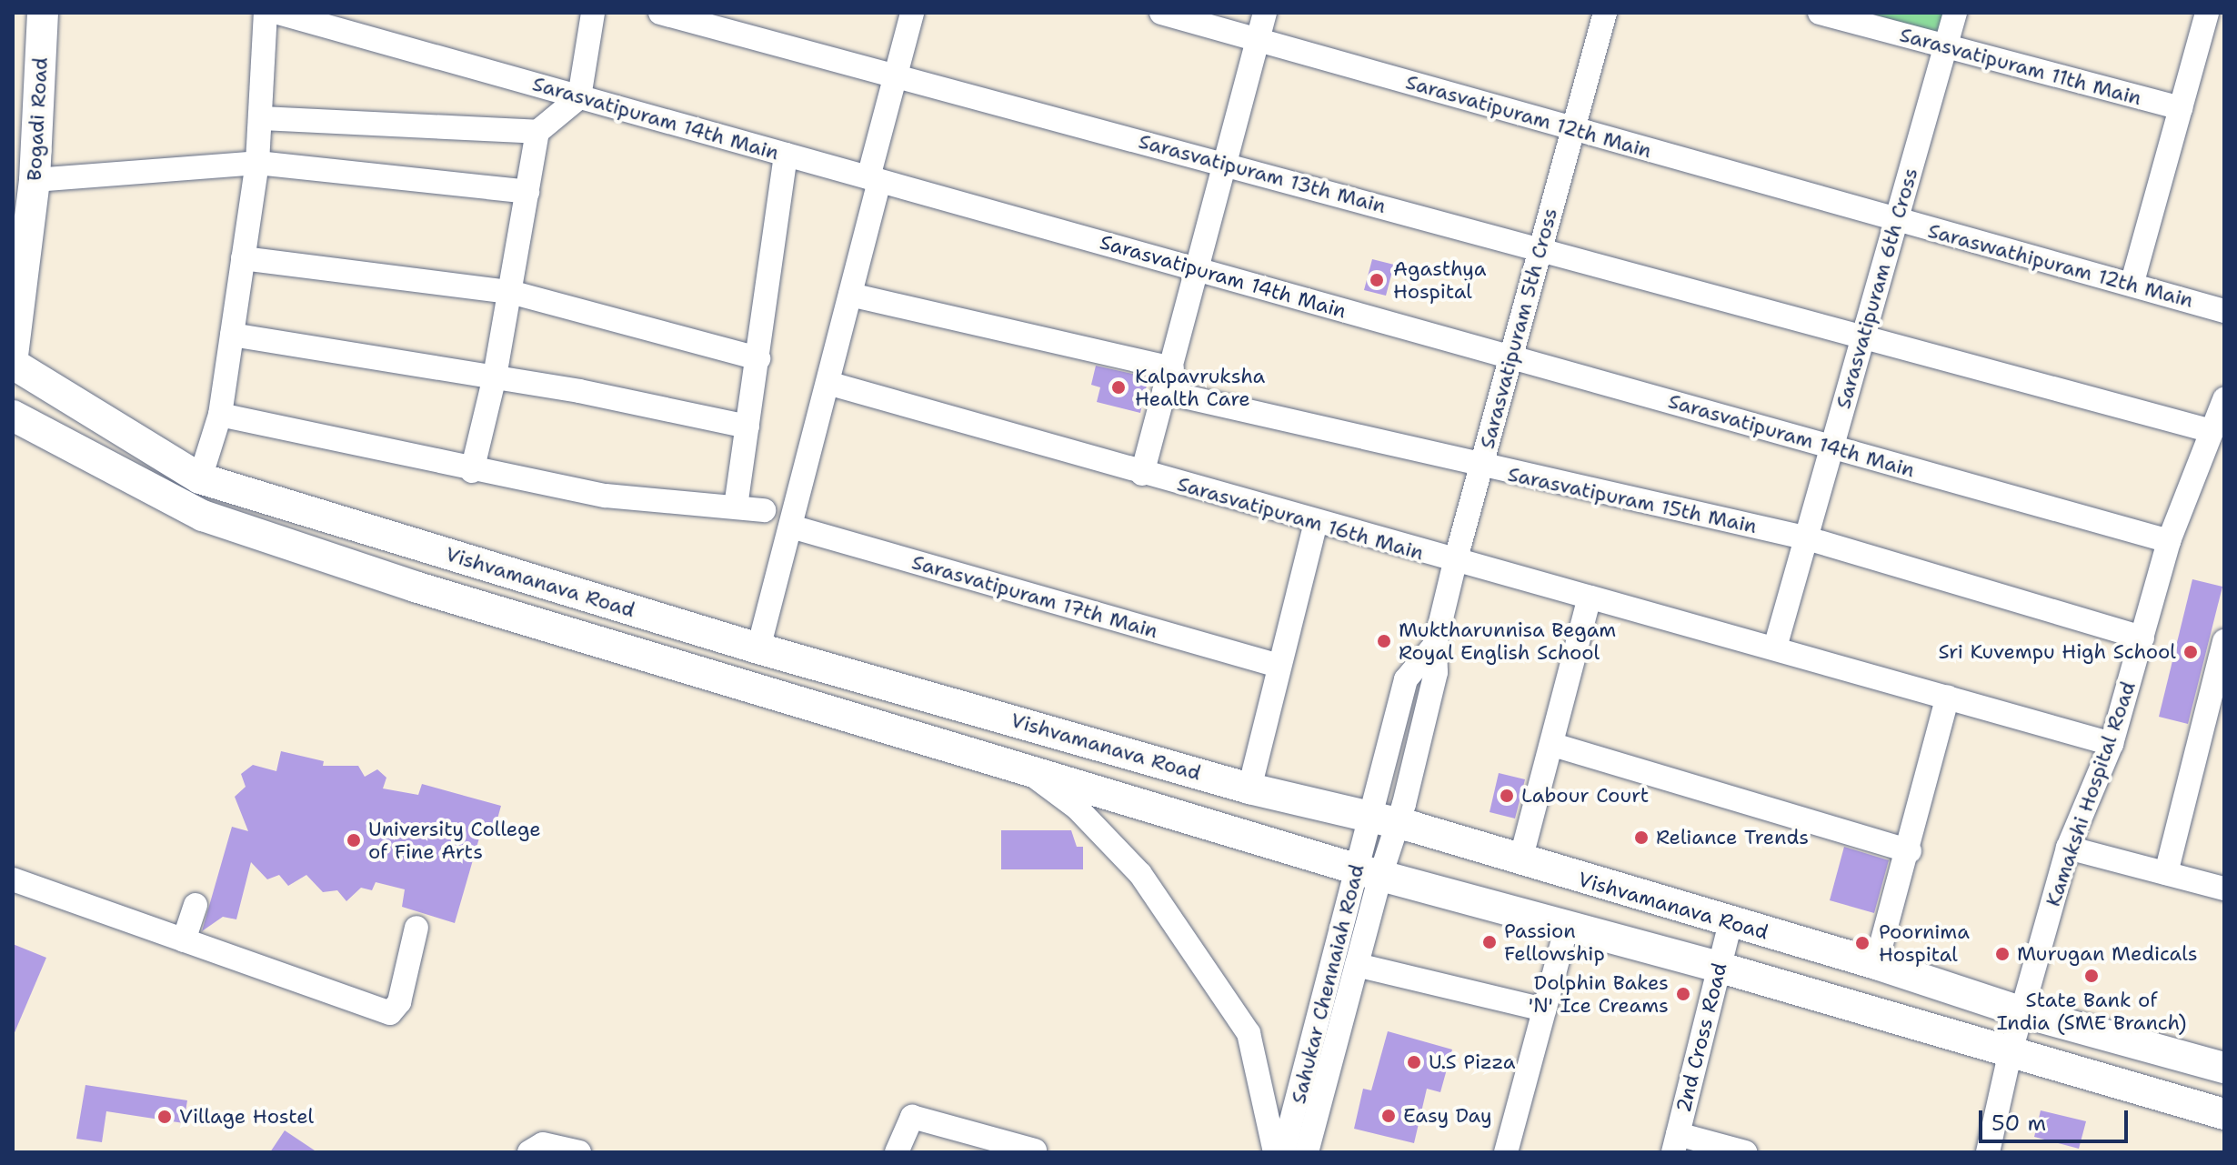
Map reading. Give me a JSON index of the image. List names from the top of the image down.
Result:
{
  "streets": {
    "main road": ["Bogadi Road", "Vishvamanava Road"],
    "street": [
      "Sarasvatipuram 11th Main",
      "Sarasvatipuram 12th Main",
      "Sarasvatipuram 14th Main",
      "Sarasvatipuram 13th Main",
      "Saraswathipuram 12th Main",
      "Sarasvatipuram 6th Cross",
      "Sarasvatipuram 5th Cross",
      "Sarasvatipuram 15th Main",
      "Sarasvatipuram 16th Main",
      "Sarasvatipuram 17th Main",
      "Kamakshi Hospital Road",
      "Sahukar Chennaiah Road",
      "2nd Cross Road"
    ]
  },
  "crossings": [
    ["Sarasvatipuram 11th Main", "Sarasvatipuram 6th Cross"],
    ["Sarasvatipuram 12th Main", "Saraswathipuram 12th Main"],
    ["Sarasvatipuram 12th Main", "Sarasvatipuram 6th Cross"],
    ["Sarasvatipuram 12th Main", "Sarasvatipuram 5th Cross"],
    ["Sarasvatipuram 14th Main", "Sarasvatipuram 6th Cross"],
    ["Sarasvatipuram 14th Main", "Sarasvatipuram 5th Cross"],
    ["Sarasvatipuram 14th Main", "Kamakshi Hospital Road"],
    ["Bogadi Road", "Vishvamanava Road"],
    ["Sarasvatipuram 13th Main", "Sarasvatipuram 6th Cross"],
    ["Sarasvatipuram 13th Main", "Sarasvatipuram 5th Cross"],
    ["Sarasvatipuram 13th Main", "Kamakshi Hospital Road"],
    ["Saraswathipuram 12th Main", "Sarasvatipuram 6th Cross"],
    ["Sarasvatipuram 6th Cross", "Sarasvatipuram 15th Main"],
    ["Sarasvatipuram 6th Cross", "Sarasvatipuram 16th Main"],
    ["Sarasvatipuram 5th Cross", "Sarasvatipuram 15th Main"],
    ["Sarasvatipuram 5th Cross", "Sarasvatipuram 16th Main"],
    ["Sarasvatipuram 5th Cross", "Vishvamanava Road"],
    ["Sarasvatipuram 5th Cross", "Sahukar Chennaiah Road"],
    ["Sarasvatipuram 15th Main", "Kamakshi Hospital Road"],
    ["Sarasvatipuram 16th Main", "Kamakshi Hospital Road"],
    ["Vishvamanava Road", "Kamakshi Hospital Road"],
    ["Vishvamanava Road", "Sahukar Chennaiah Road"],
    ["Vishvamanava Road", "2nd Cross Road"]
  ],
  "places": [
    "Agasthya Hospital",
    "Kalpavruksha Health Care",
    "Muktharunnisa Begam Royal English School",
    "Sri Kuvempu High School",
    "Labour Court",
    "Reliance Trends",
    "University College of Fine Arts",
    "Passion Fellowship",
    "Poornima Hospital",
    "Murugan Medicals",
    "State Bank of India (SME Branch)",
    "Dolphin Bakes 'N' Ice Creams",
    "U.S Pizza",
    "Easy Day",
    "Village Hostel"
  ],
  "scale_bar": "50 m"
}
